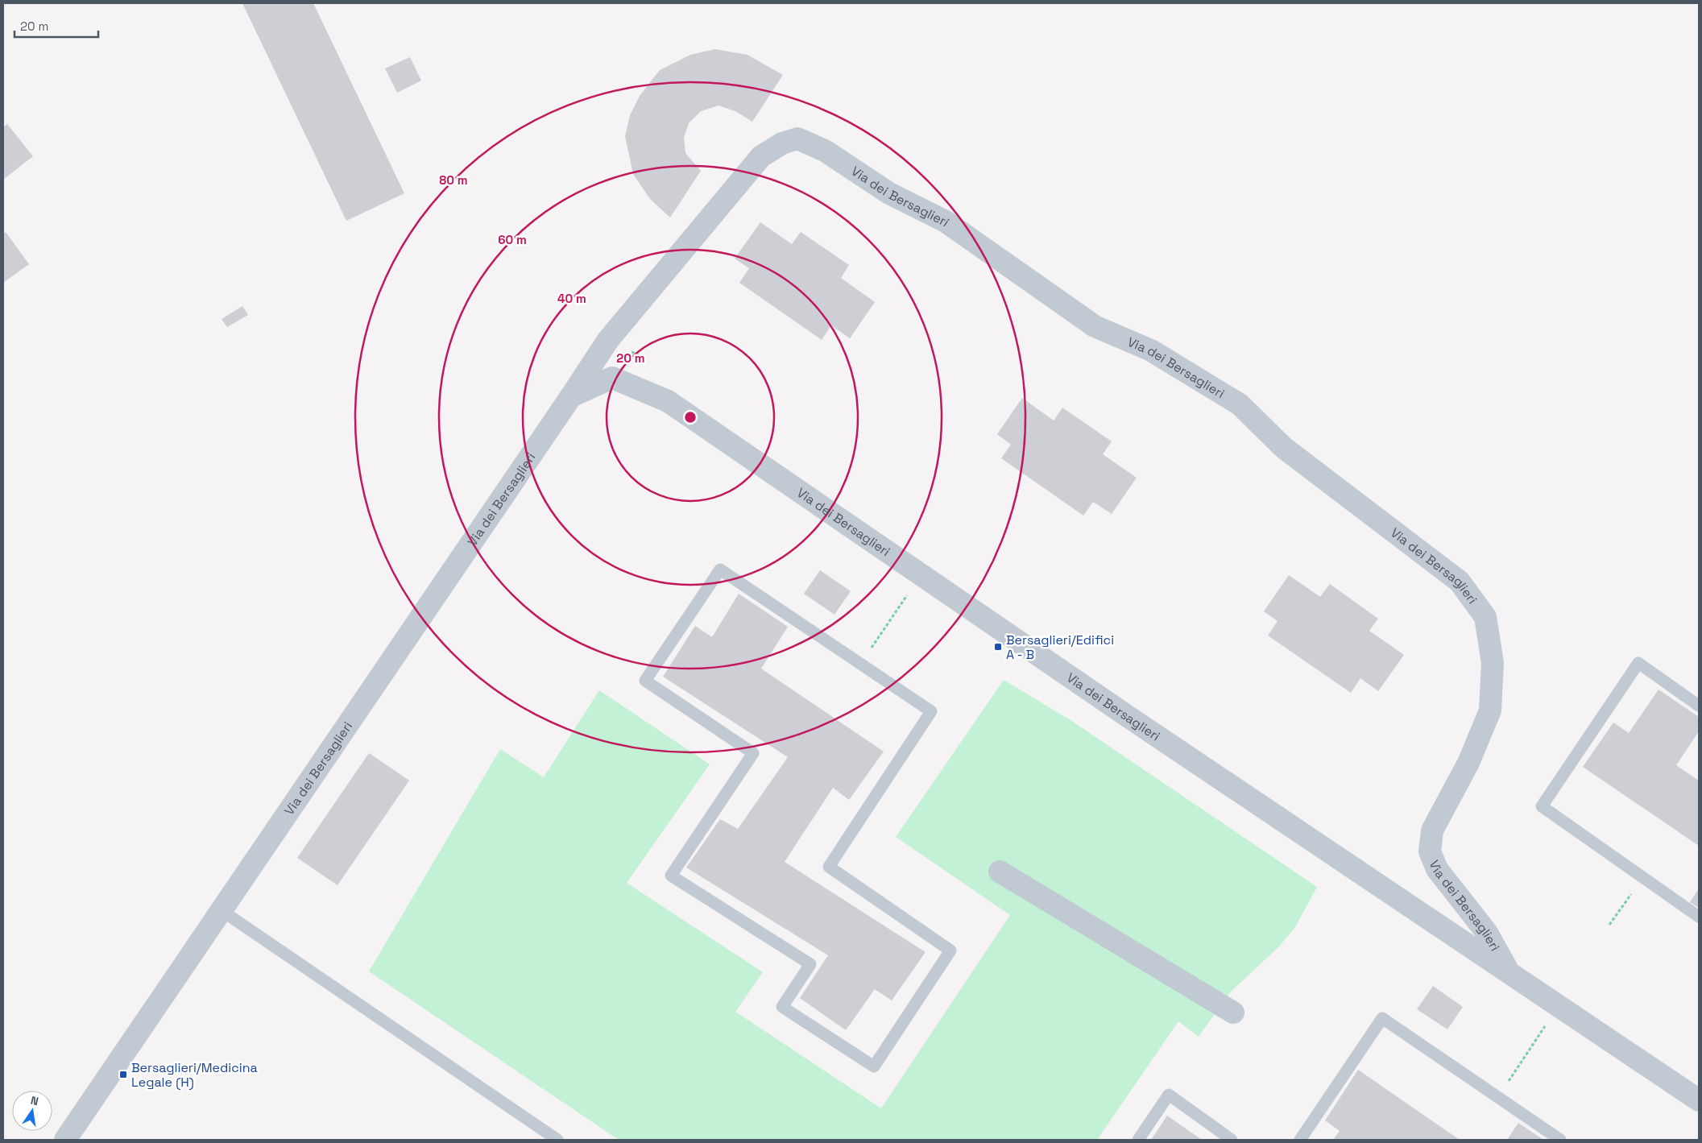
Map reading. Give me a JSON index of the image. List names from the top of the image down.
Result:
{
  "streets": {
    "street": ["Via dei Bersaglieri"]
  },
  "places": {
    "transit": ["Bersaglieri/Edifici A - B", "Bersaglieri/Medicina Legale (H)"]
  },
  "scale_bar": "20 m",
  "north": "top",
  "rings": [
    "80 m",
    "60 m",
    "40 m",
    "20 m"
  ]
}
